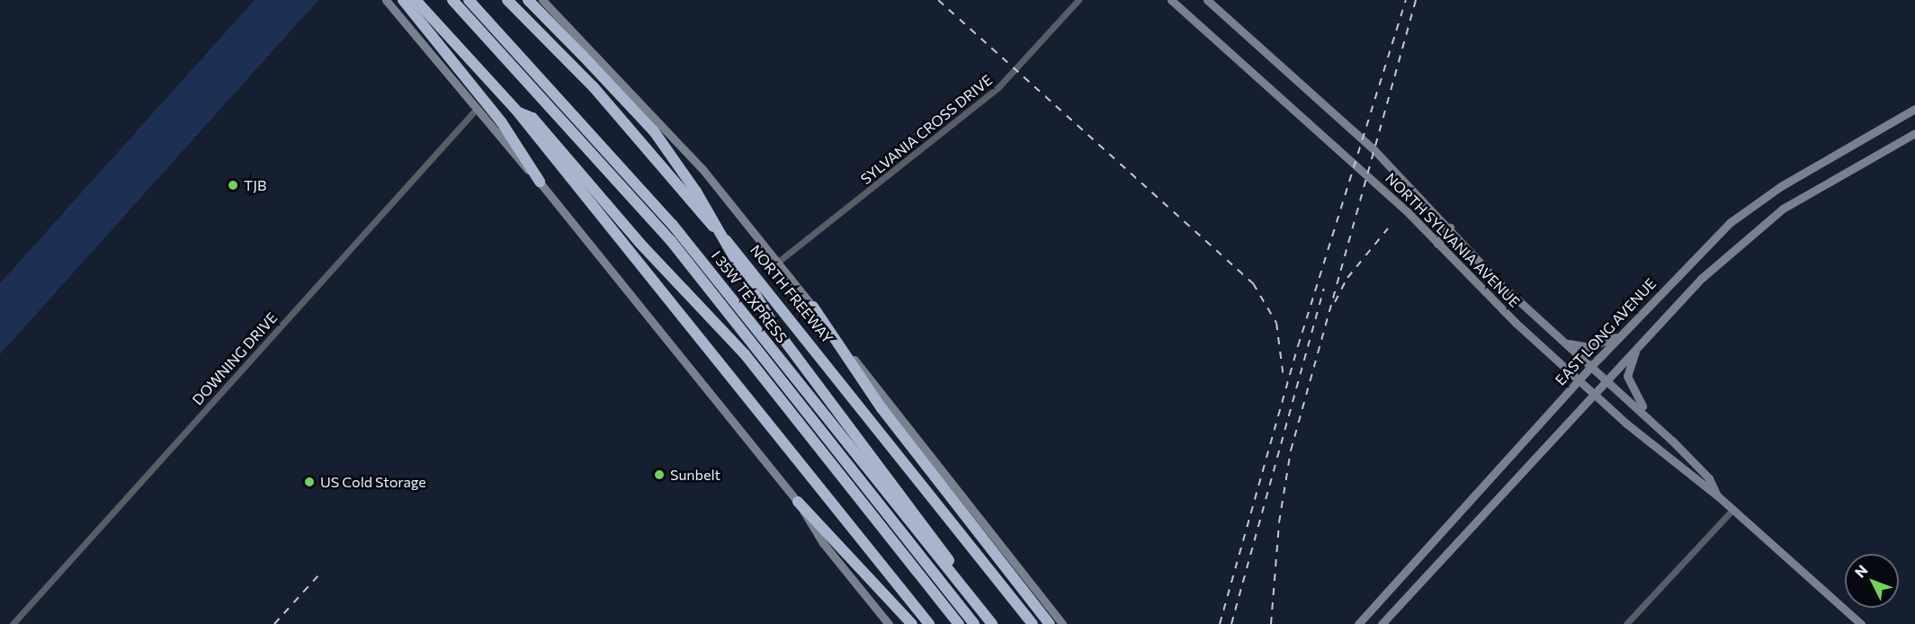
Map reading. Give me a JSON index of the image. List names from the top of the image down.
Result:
{
  "streets": {
    "highway": ["NORTH FREEWAY", "I 35W TEXPRESS"],
    "main road": ["NORTH SYLVANIA AVENUE", "EAST LONG AVENUE"],
    "street": ["SYLVANIA CROSS DRIVE", "DOWNING DRIVE"]
  },
  "crossings": [
    ["SYLVANIA CROSS DRIVE", "NORTH FREEWAY"],
    ["NORTH SYLVANIA AVENUE", "EAST LONG AVENUE"]
  ],
  "places": ["TJB", "Sunbelt", "US Cold Storage"],
  "north": "top left"
}
